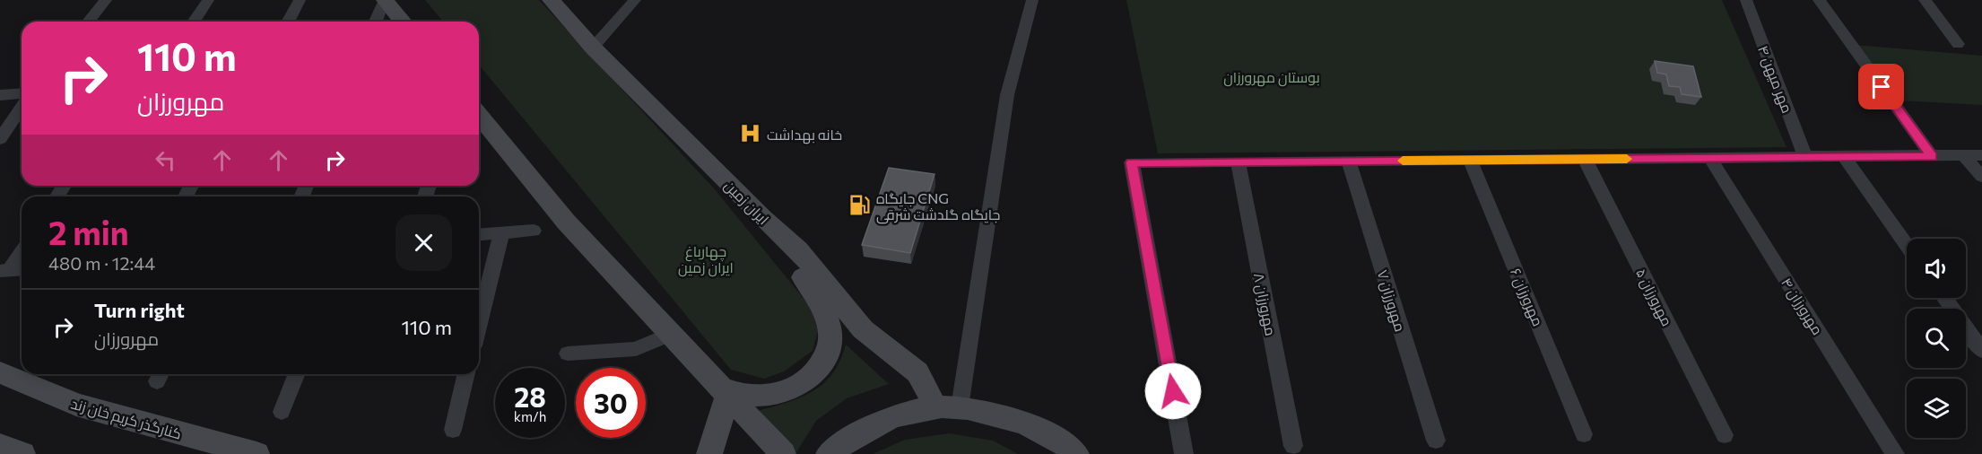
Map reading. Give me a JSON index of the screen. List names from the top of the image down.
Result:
{
  "streets": {
    "main road": ["ایران زمین", "کنارگذر کریم خان زند"],
    "street": [
      "مهر میهن ۴",
      "مهرورزان ۶",
      "مهرورزان ۵",
      "مهرورزان ۷",
      "مهرورزان ۸",
      "مهرورزان ۴"
    ]
  },
  "parks": ["بوستان مهرورزان", "چهارباغ ایران زمین"],
  "places": {
    "hospital": ["خانه بهداشت"],
    "fuel station": ["جایگاه CNG جایگاه گلدشت شرقی"]
  },
  "page": {
    "turn": ["110 m", "مهرورزان"],
    "heading": ["2 min", "480 m · 12:44"],
    "list": [
      {
        "name": "Turn right",
        "note": "مهرورزان",
        "value": "110 m"
      }
    ],
    "speed": "28 km/h",
    "limit": "30"
  }
}
